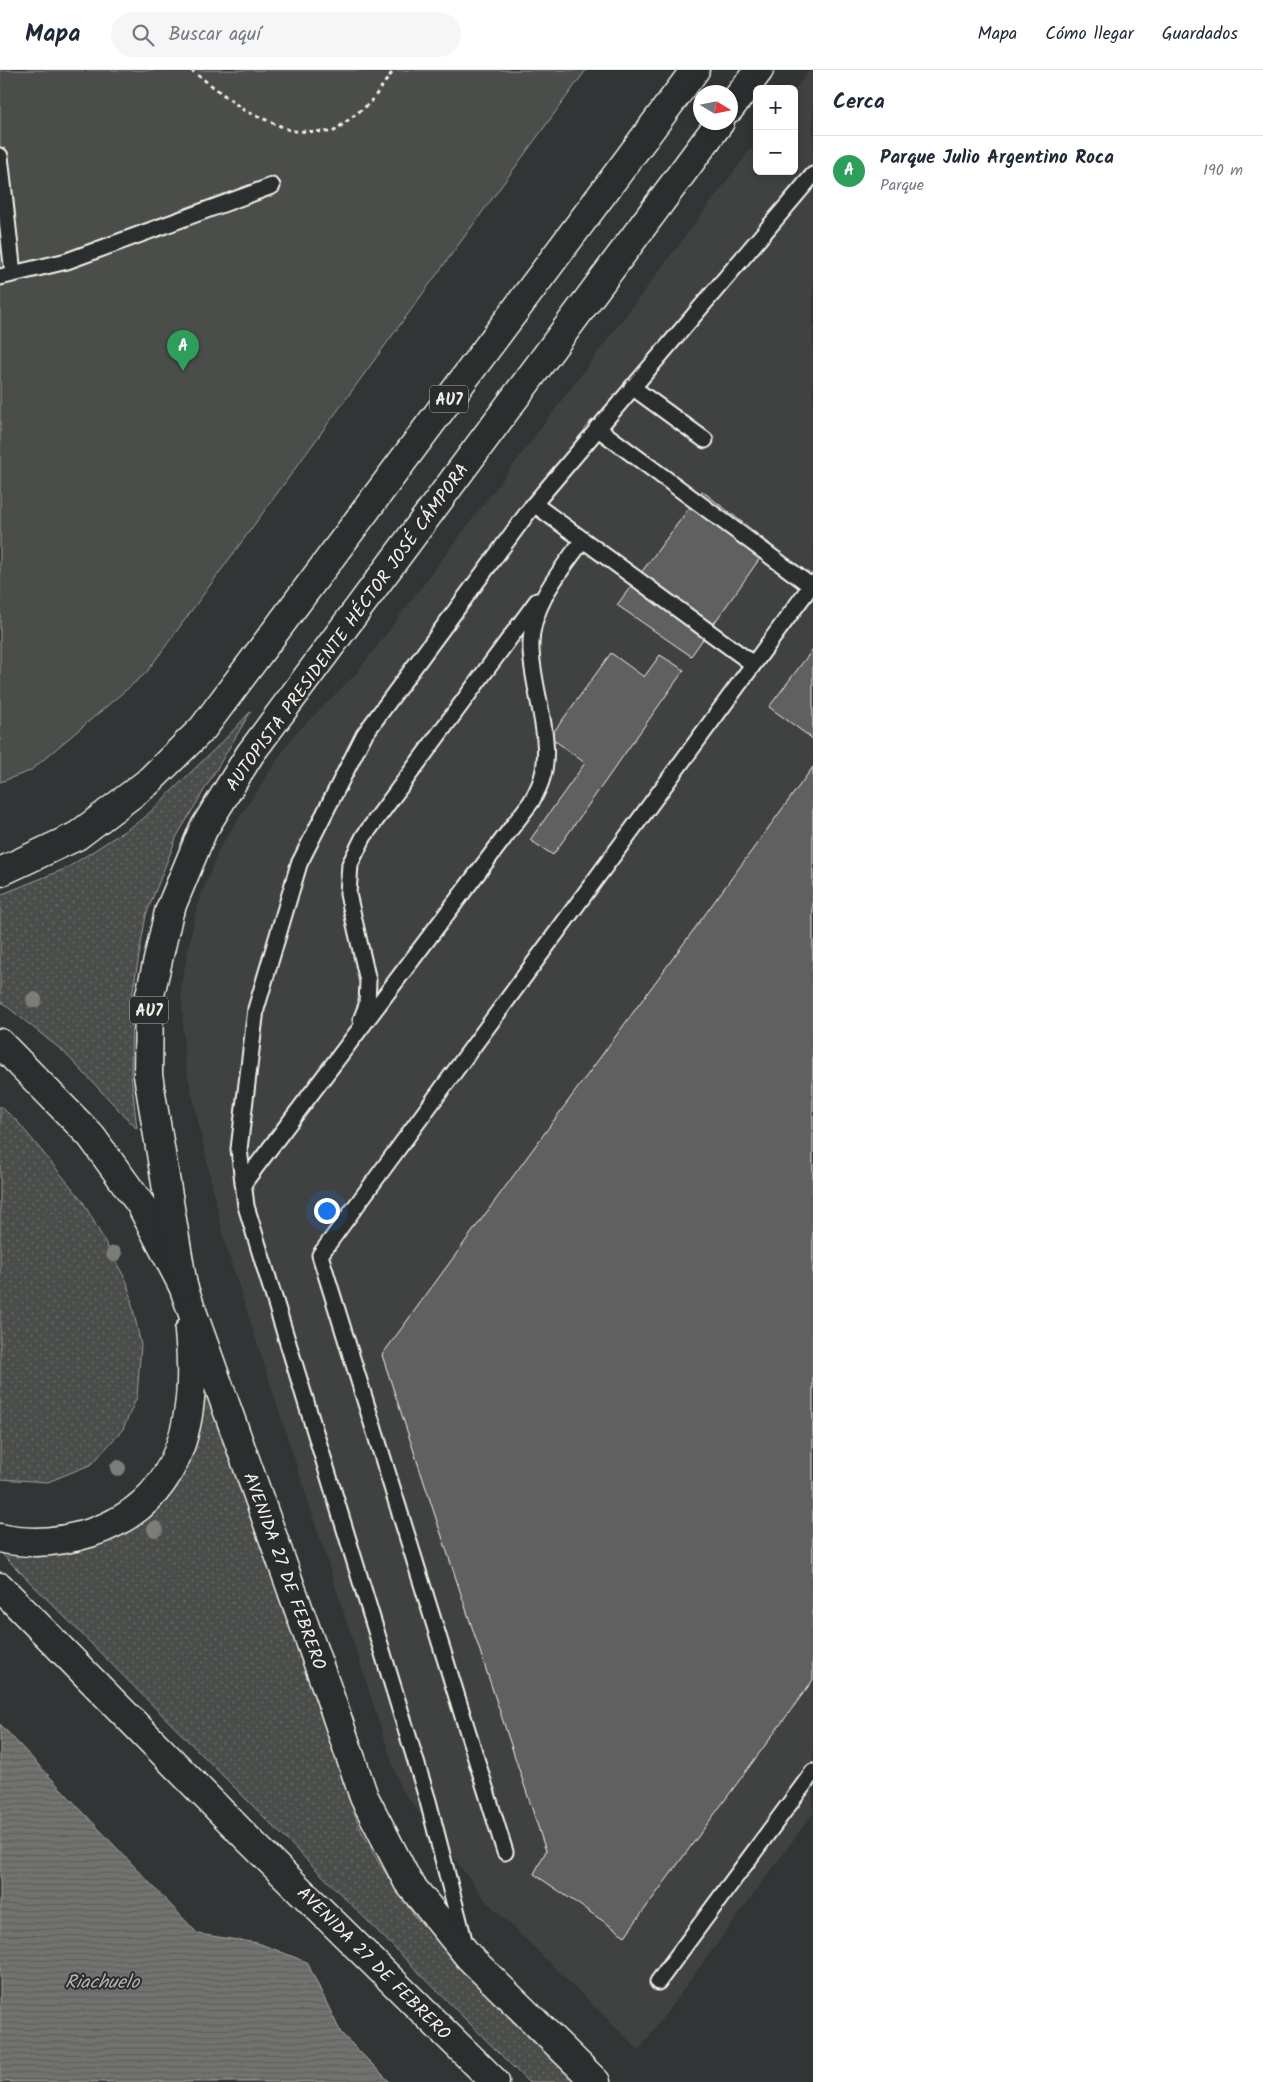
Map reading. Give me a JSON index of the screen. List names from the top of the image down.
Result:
{
  "streets": {
    "main road": ["AU7", "AUTOPISTA PRESIDENTE HÉCTOR JOSÉ CÁMPORA", "AVENIDA 27 DE FEBRERO"]
  },
  "crossings": [
    ["AUTOPISTA PRESIDENTE HÉCTOR JOSÉ CÁMPORA", "AVENIDA 27 DE FEBRERO"]
  ],
  "water": ["Riachuelo"],
  "north": "right",
  "page": {
    "header": "Mapa",
    "search": "Buscar aquí",
    "nav": ["Mapa", "Cómo llegar", "Guardados"],
    "heading": "Cerca",
    "map_buttons": ["+", "−"],
    "list": [
      {
        "mark": "A",
        "name": "Parque Julio Argentino Roca",
        "note": "Parque",
        "value": "190 m"
      }
    ],
    "pins": "A"
  }
}
